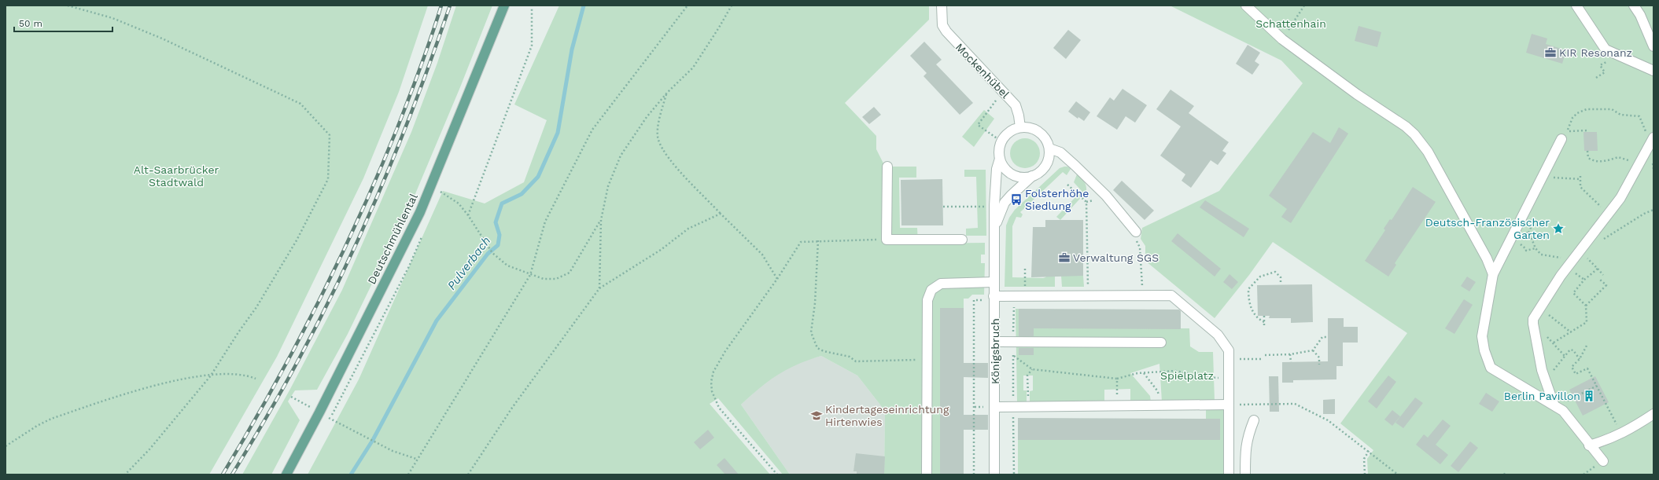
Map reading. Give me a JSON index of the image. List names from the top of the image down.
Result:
{
  "streets": {
    "main road": ["Deutschmühlental"],
    "street": ["Mockenhübel", "Königsbruch"]
  },
  "crossings": [
    ["Mockenhübel", "Königsbruch"]
  ],
  "water": ["Pulverbach"],
  "parks": ["Schattenhain", "Alt-Saarbrücker Stadtwald", "Spielplatz"],
  "places": {
    "office": ["KIR Resonanz", "Verwaltung SGS"],
    "bus stop": ["Folsterhöhe Siedlung"],
    "place": ["Deutsch-Französischer Garten"],
    "building": ["Berlin Pavillon"],
    "school or university": ["Kindertageseinrichtung Hirtenwies"]
  },
  "scale_bar": "50 m"
}
